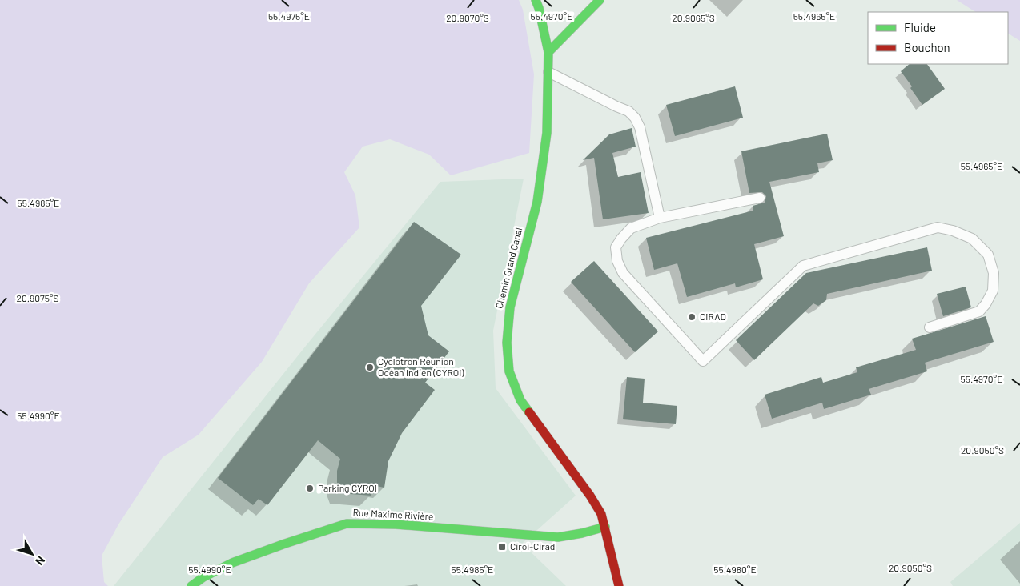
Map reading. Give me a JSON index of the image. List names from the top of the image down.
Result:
{
  "streets": {
    "street": ["Chemin Grand Canal", "Rue Maxime Rivière"]
  },
  "crossings": [
    ["Chemin Grand Canal", "Rue Maxime Rivière"]
  ],
  "places": {
    "other": ["CIRAD", "Cyclotron Réunion Océan Indien (CYROI)", "Parking CYROI"],
    "transit": ["Ciroi-Cirad"]
  },
  "legend": ["Fluide", "Bouchon"],
  "north": "bottom right",
  "coordinates": [
    "55.4975°E",
    "55.4970°E",
    "55.4965°E",
    "20.9070°S",
    "20.9065°S",
    "55.4985°E",
    "20.9075°S",
    "55.4990°E",
    "20.9050°S",
    "55.4980°E"
  ]
}
